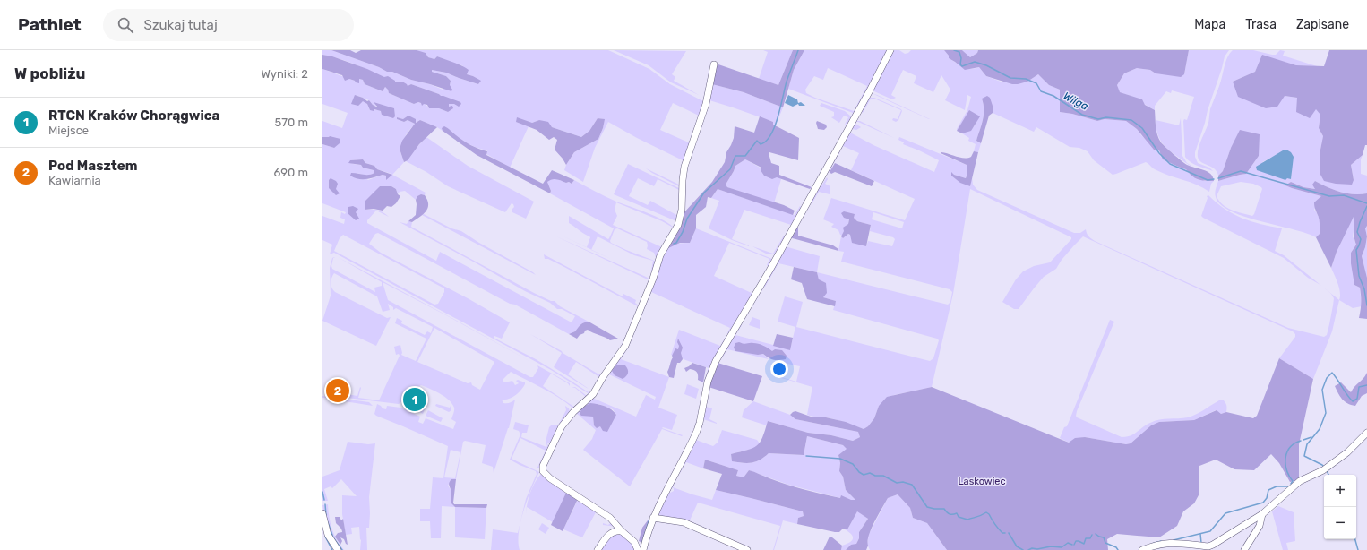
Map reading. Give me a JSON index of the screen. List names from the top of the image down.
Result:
{
  "water": ["Wilga"],
  "parks": ["Laskowiec"],
  "page": {
    "header": "Pathlet",
    "search": "Szukaj tutaj",
    "nav": ["Mapa", "Trasa", "Zapisane"],
    "heading": ["W pobliżu", "Wyniki: 2"],
    "list": [
      {
        "mark": "1",
        "name": "RTCN Kraków Chorągwica",
        "note": "Miejsce",
        "value": "570 m"
      },
      {
        "mark": "2",
        "name": "Pod Masztem",
        "note": "Kawiarnia",
        "value": "690 m"
      }
    ],
    "pins": ["2", "1"],
    "map_buttons": ["+", "−"]
  }
}
